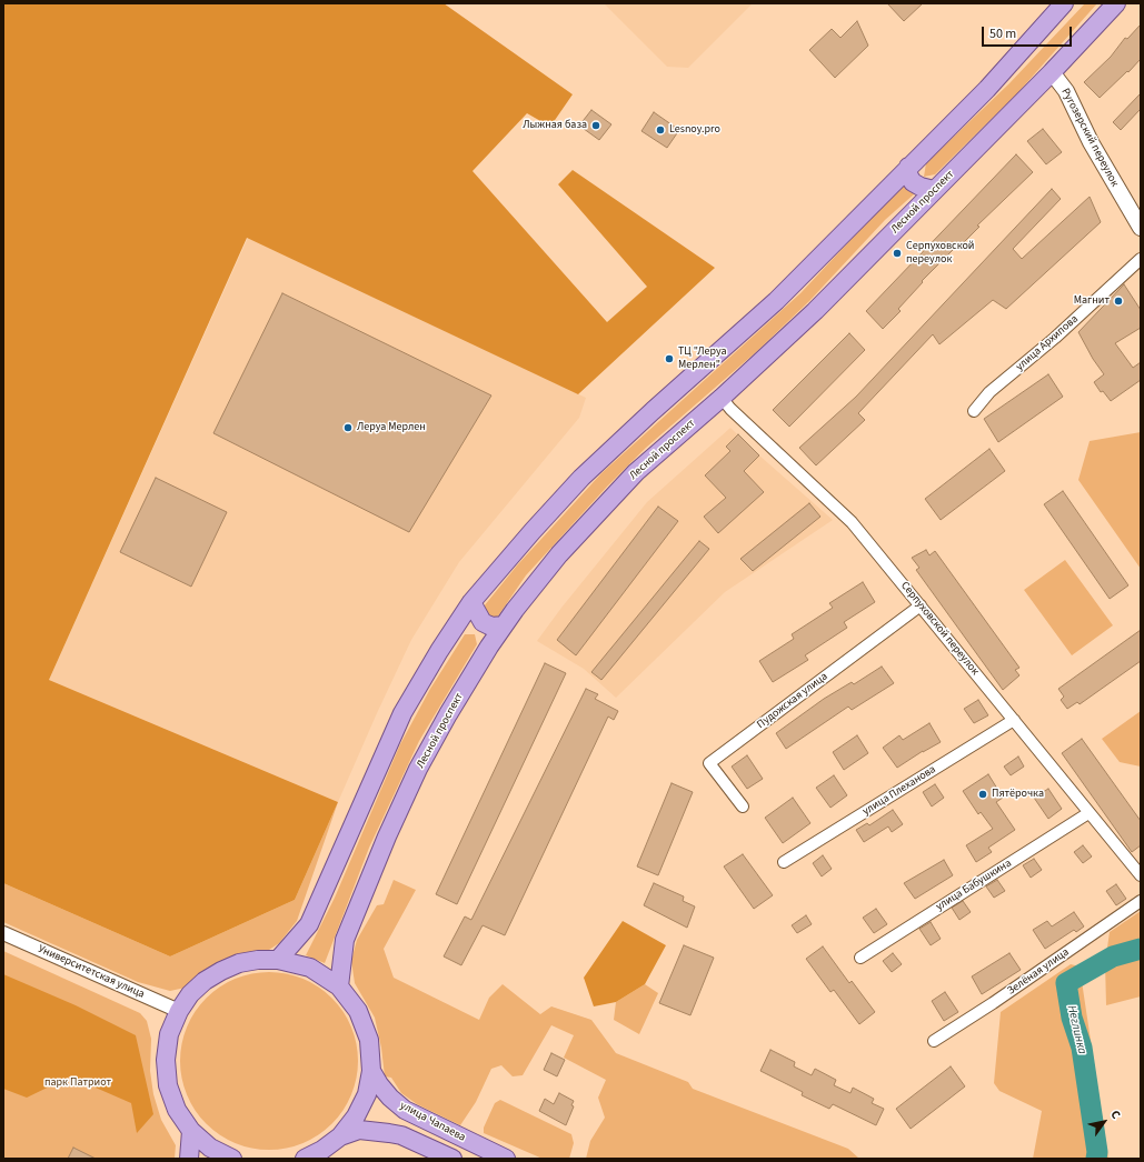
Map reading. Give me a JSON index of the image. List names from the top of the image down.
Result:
{
  "streets": {
    "main road": ["Ругозерский переулок", "Лесной проспект", "улица Чапаева"],
    "street": [
      "улица Архипова",
      "Серпуховской переулок",
      "Пудожская улица",
      "улица Плеханова",
      "улица Бабушкина",
      "Университетская улица",
      "Зелёная улица"
    ]
  },
  "crossings": [
    ["Ругозерский переулок", "Лесной проспект"],
    ["Лесной проспект", "Серпуховской переулок"],
    ["Серпуховской переулок", "Пудожская улица"],
    ["Серпуховской переулок", "улица Плеханова"],
    ["Серпуховской переулок", "улица Бабушкина"]
  ],
  "water": ["Неглинка"],
  "parks": ["парк Патриот"],
  "places": [
    "Лыжная база",
    "Lesnoy.pro",
    "Серпуховской переулок",
    "Магнит",
    "ТЦ \"Леруа Мерлен\"",
    "Леруа Мерлен",
    "Пятёрочка"
  ],
  "scale_bar": "50 m",
  "north": "top right"
}
